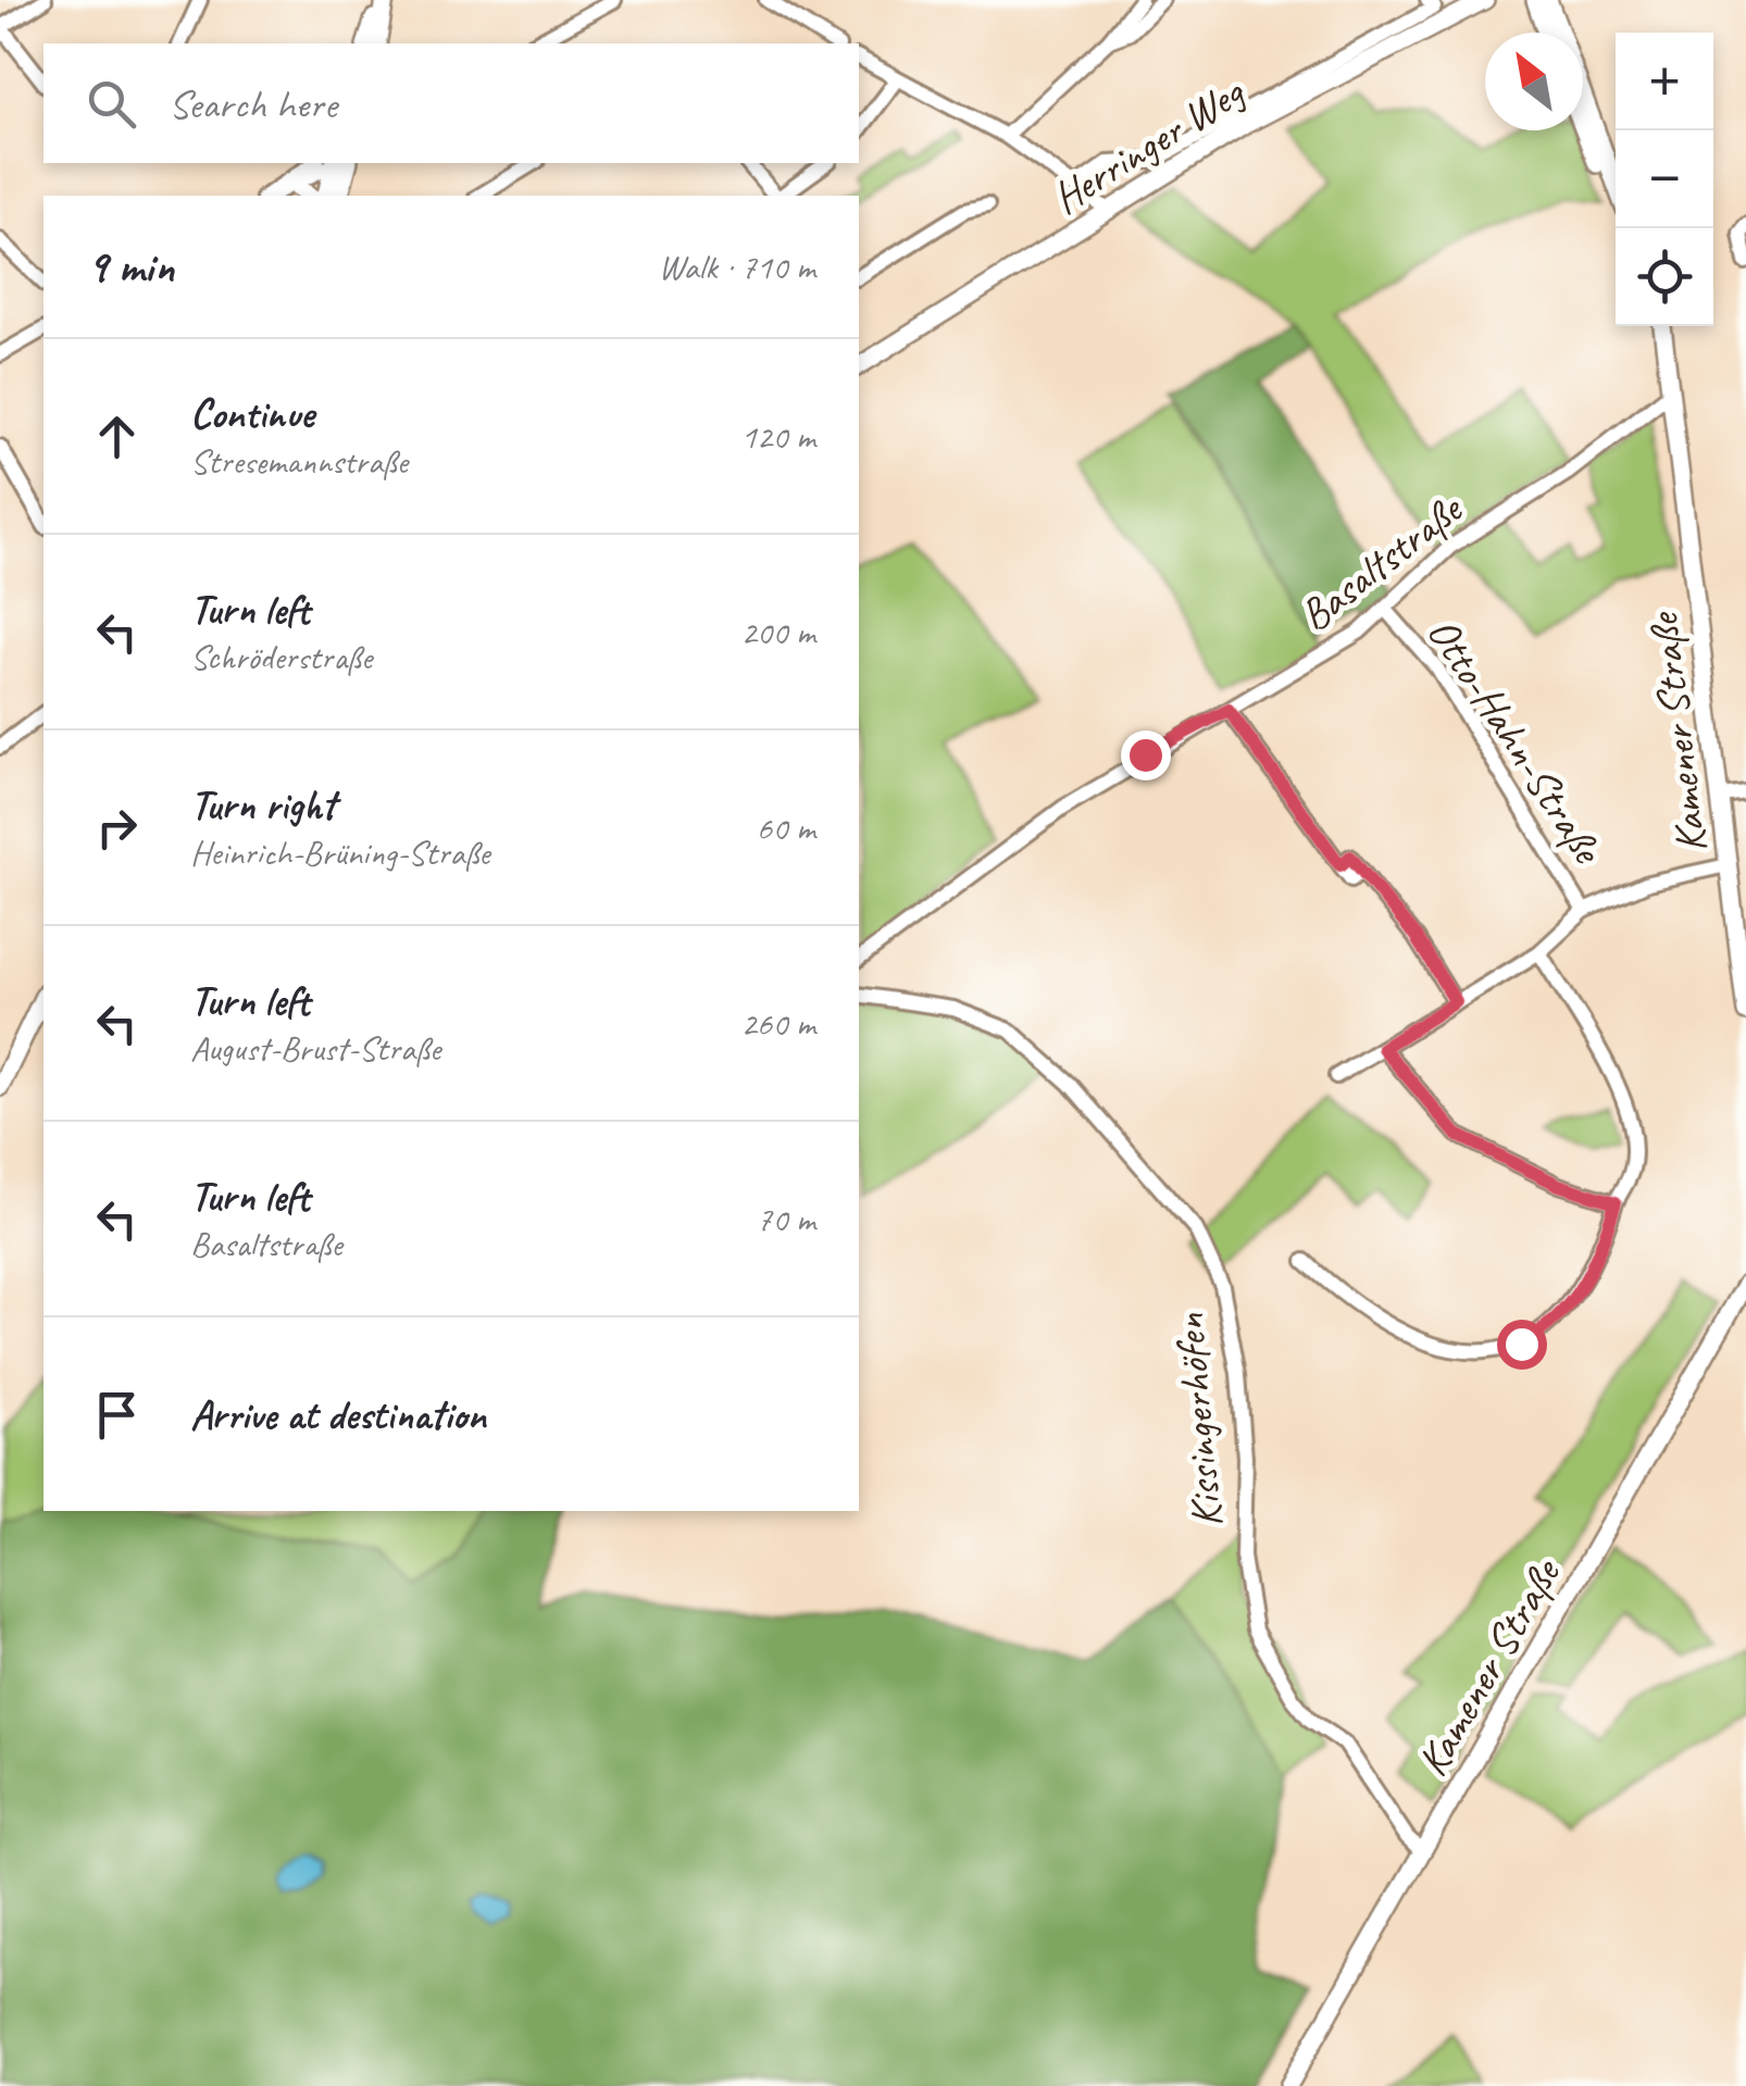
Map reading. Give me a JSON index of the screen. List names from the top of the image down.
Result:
{
  "streets": {
    "main road": ["Herringer Weg", "Kamener Straße"],
    "street": ["Basaltstraße", "Otto-Hahn-Straße", "Kissingerhöfen"]
  },
  "crossings": [
    ["Basaltstraße", "Kamener Straße"],
    ["Basaltstraße", "Otto-Hahn-Straße"],
    ["Kamener Straße", "Kissingerhöfen"]
  ],
  "north": "top left",
  "page": {
    "map_buttons": ["+", "−"],
    "search": "Search here",
    "heading": ["9 min", "Walk · 710 m"],
    "list": [
      ["Continue", "Stresemannstraße", "120 m"],
      ["Turn left", "Schröderstraße", "200 m"],
      ["Turn right", "Heinrich-Brüning-Straße", "60 m"],
      ["Turn left", "August-Brust-Straße", "260 m"],
      ["Turn left", "Basaltstraße", "70 m"],
      "Arrive at destination"
    ]
  }
}
